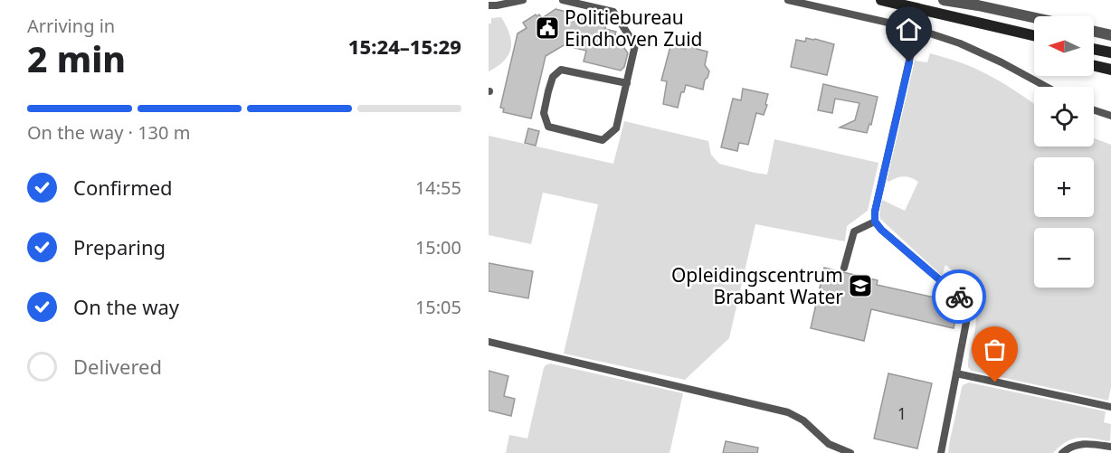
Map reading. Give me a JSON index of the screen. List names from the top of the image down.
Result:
{
  "places": {
    "public building": ["Politiebureau Eindhoven Zuid"],
    "school or university": ["Opleidingscentrum Brabant Water"]
  },
  "house_numbers": ["1"],
  "north": "left",
  "page": {
    "heading": ["2 min", "Arriving in", "15:24–15:29"],
    "map_buttons": ["+", "−"],
    "bar": "On the way · 130 m",
    "list": [
      ["Confirmed", "14:55"],
      ["Preparing", "15:00"],
      ["On the way", "15:05"],
      "Delivered"
    ]
  }
}
